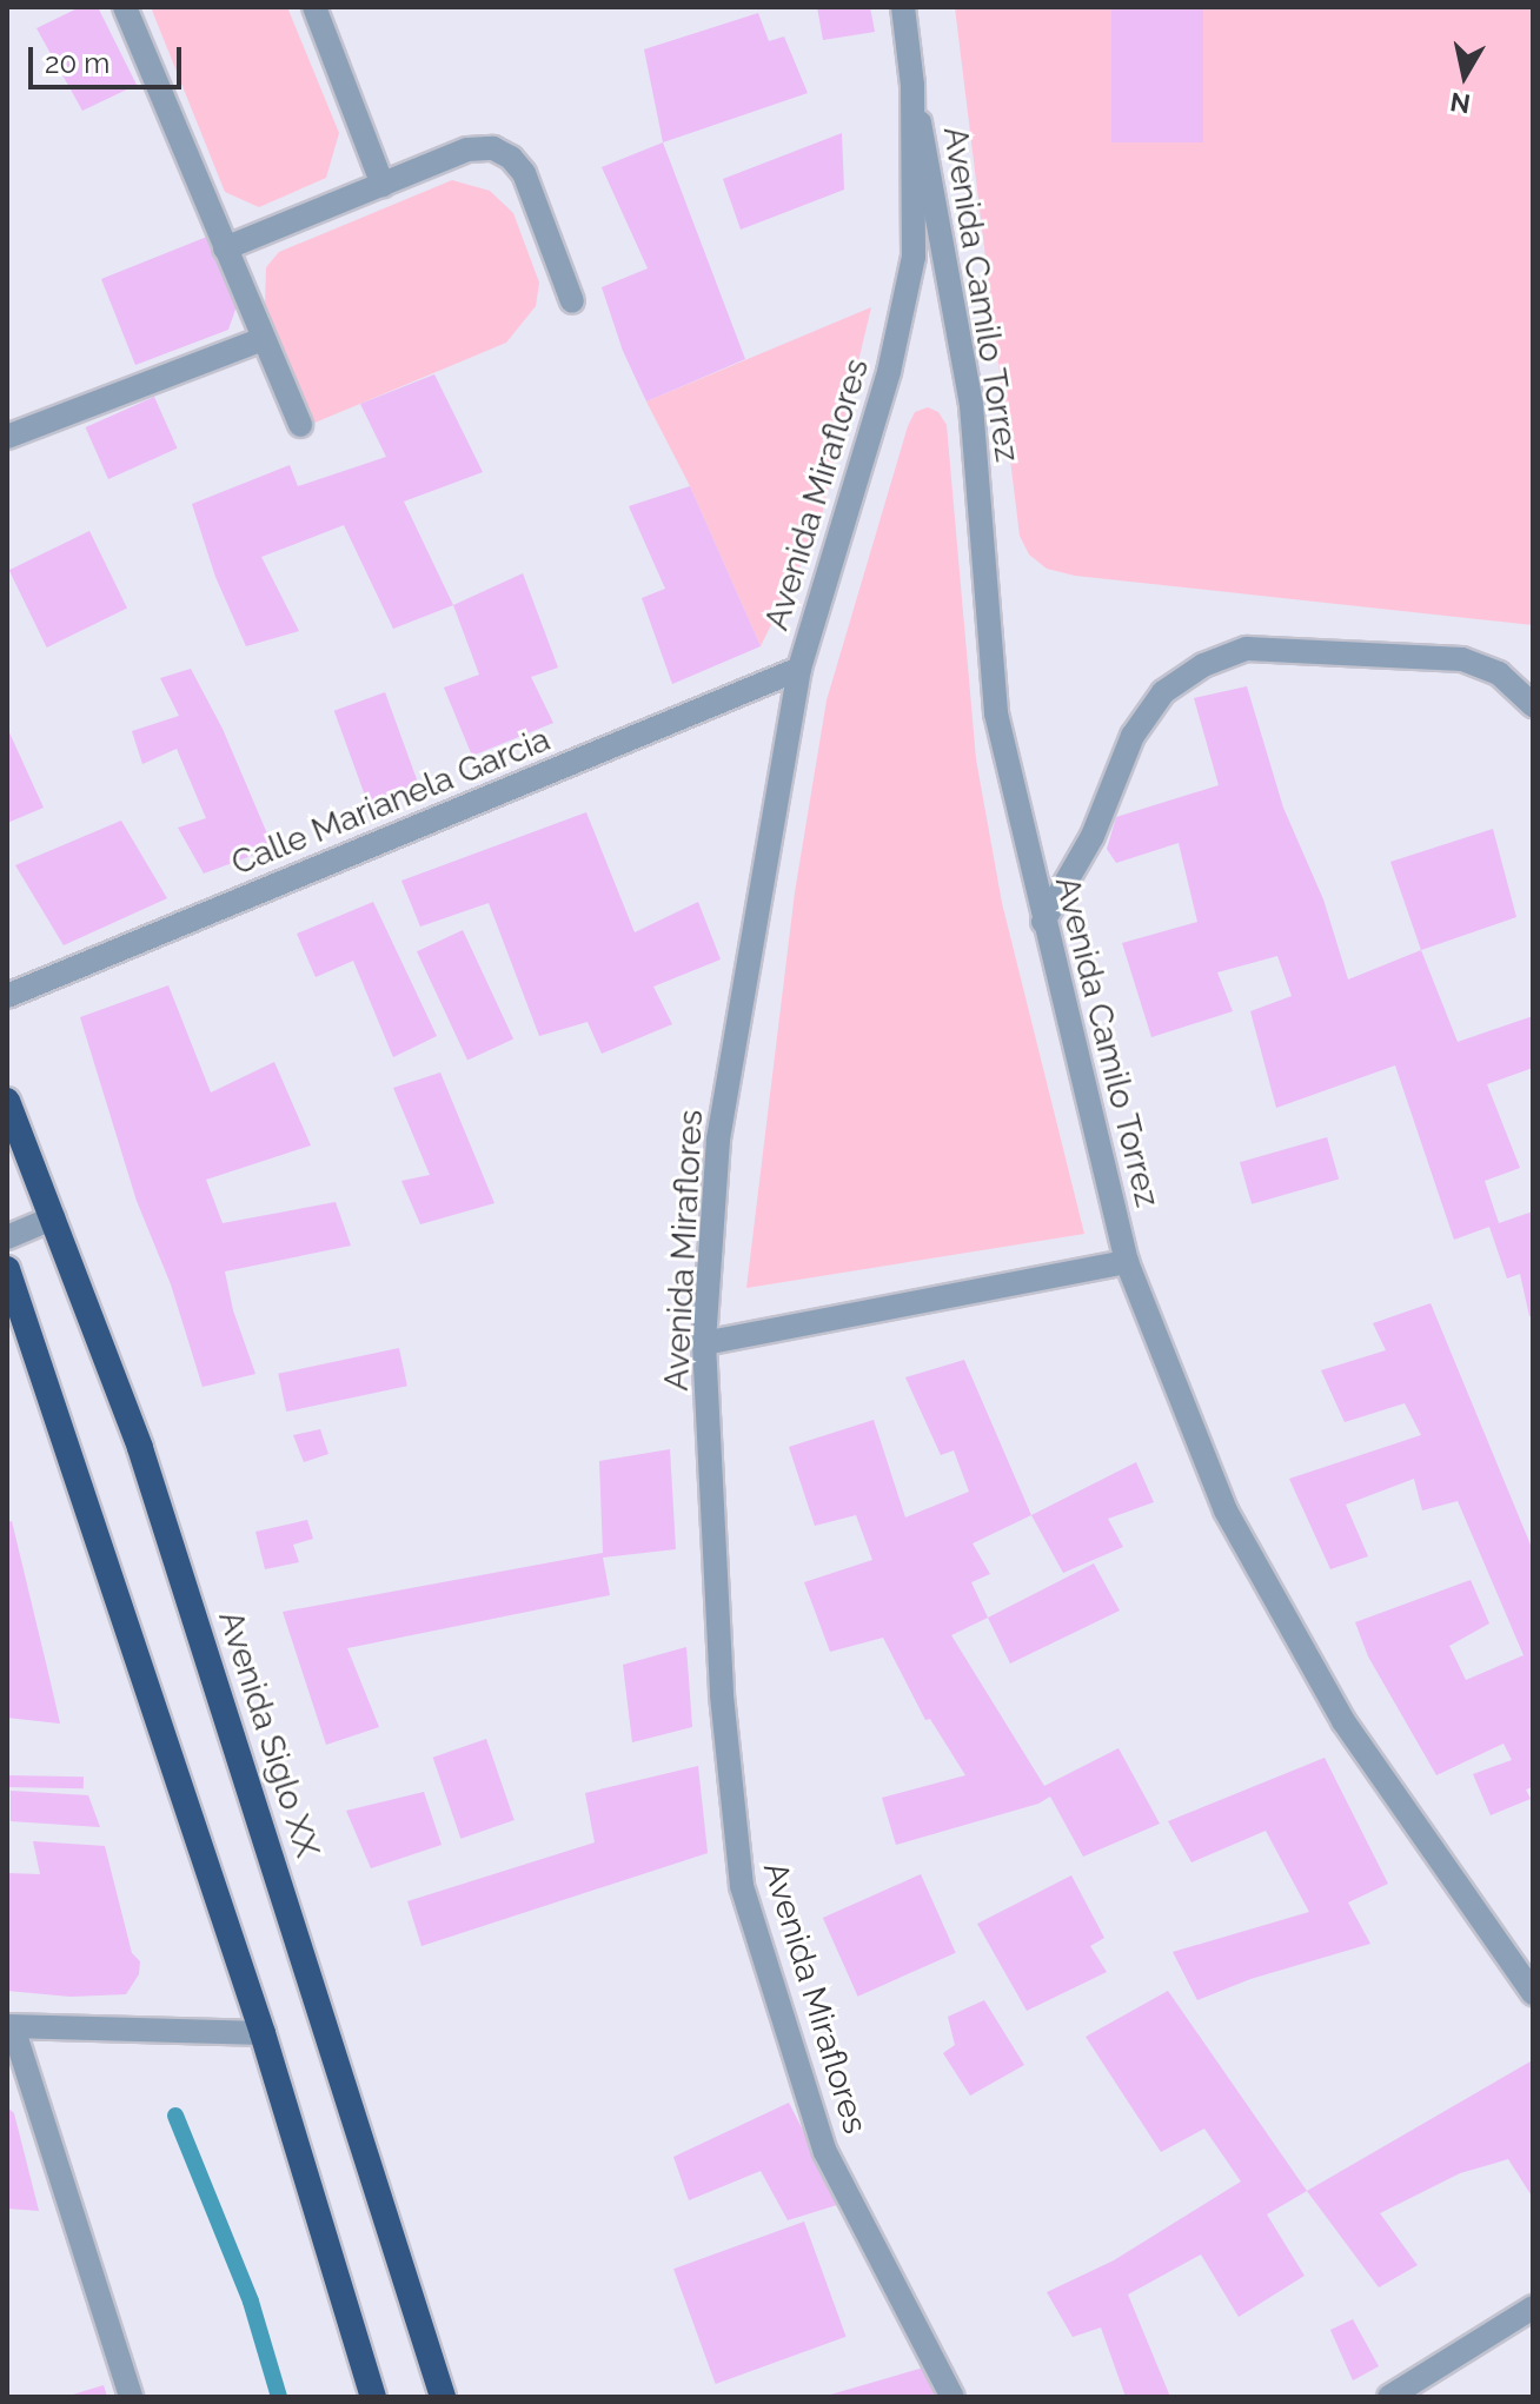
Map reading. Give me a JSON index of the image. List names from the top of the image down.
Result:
{
  "streets": {
    "highway": ["Avenida Siglo XX"],
    "street": ["Avenida Camilo Torrez", "Avenida Miraflores", "Calle Marianela Garcia"]
  },
  "crossings": [
    ["Avenida Camilo Torrez", "Avenida Miraflores"],
    ["Avenida Miraflores", "Calle Marianela Garcia"]
  ],
  "scale_bar": "20 m",
  "north": "bottom"
}
